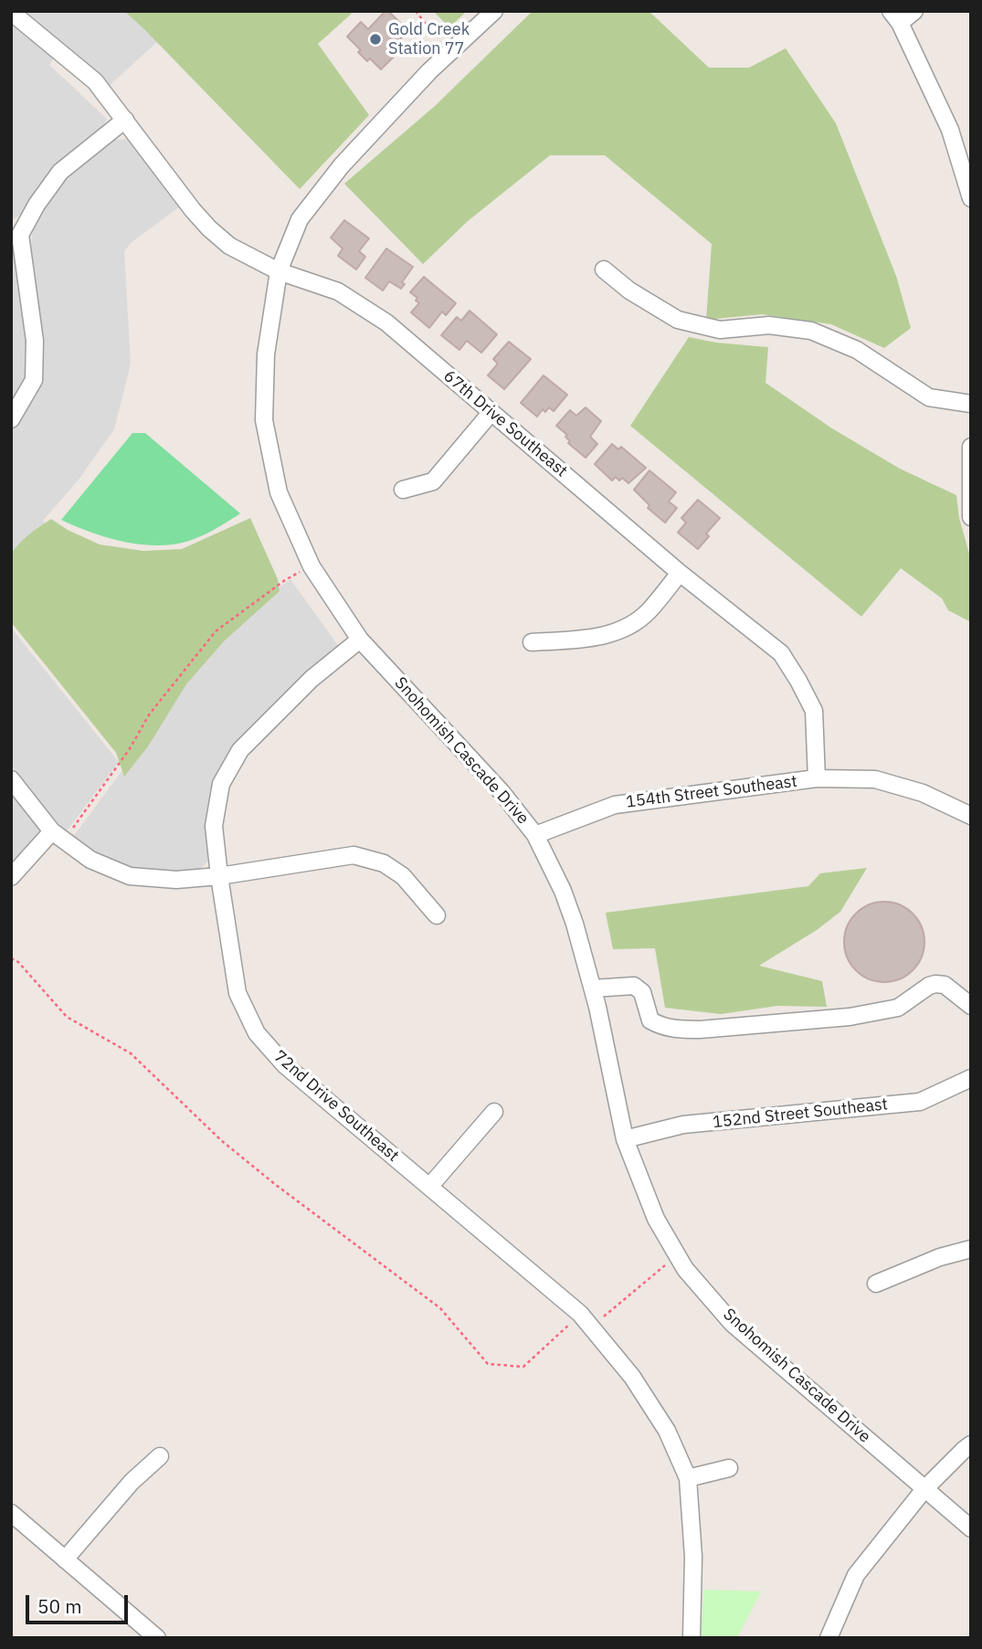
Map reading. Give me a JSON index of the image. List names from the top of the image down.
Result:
{
  "streets": {
    "street": [
      "67th Drive Southeast",
      "Snohomish Cascade Drive",
      "154th Street Southeast",
      "72nd Drive Southeast",
      "152nd Street Southeast"
    ]
  },
  "crossings": [
    ["67th Drive Southeast", "Snohomish Cascade Drive"],
    ["67th Drive Southeast", "154th Street Southeast"],
    ["Snohomish Cascade Drive", "154th Street Southeast"],
    ["Snohomish Cascade Drive", "72nd Drive Southeast"],
    ["Snohomish Cascade Drive", "152nd Street Southeast"]
  ],
  "places": ["Gold Creek Station 77"],
  "scale_bar": "50 m"
}
